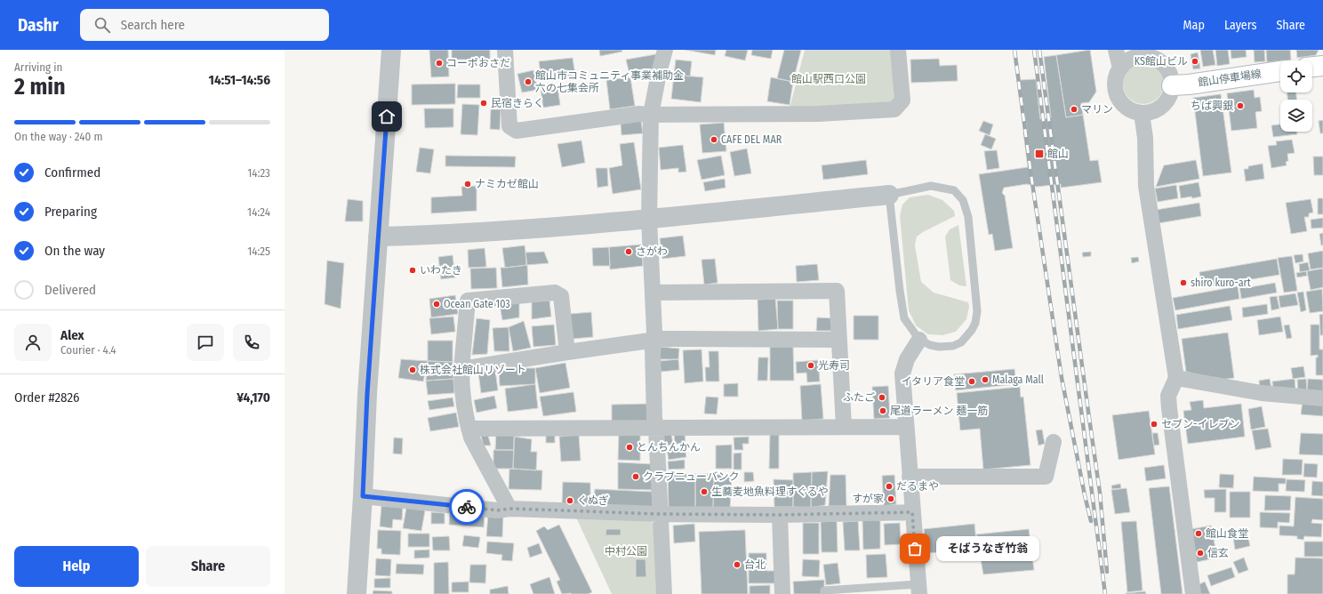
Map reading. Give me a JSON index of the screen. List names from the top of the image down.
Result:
{
  "streets": {
    "main road": ["館山停車場線"]
  },
  "parks": ["館山駅西口公園", "中村公園"],
  "places": {
    "other": [
      "KS館山ビル",
      "コーポおさだ",
      "館山市コミュニティ事業補助金 六の七集会所",
      "民宿きらく",
      "ちば興銀",
      "マリン",
      "CAFE DEL MAR",
      "ナミカゼ館山",
      "さがわ",
      "いわたき",
      "shiro kuro-art",
      "Ocean Gate 103",
      "光寿司",
      "株式会社館山リゾート",
      "Malaga Mall",
      "イタリア食堂",
      "ふたご",
      "尾道ラーメン 麺一筋",
      "セブン-イレブン",
      "とんちんかん",
      "クラブニューバンク",
      "だるまや",
      "生蕎麦地魚料理すぐるや",
      "すが家",
      "くぬぎ",
      "館山食堂",
      "そばうなぎ竹翁",
      "信玄",
      "台北"
    ],
    "transit": ["館山"]
  },
  "page": {
    "header": "Dashr",
    "search": "Search here",
    "nav": ["Map", "Layers", "Share"],
    "heading": ["2 min", "Arriving in", "14:51–14:56"],
    "panel": [
      "Alex",
      "Courier · 4.4",
      "Order #2826",
      "¥4,170"
    ],
    "bar": "On the way · 240 m",
    "list": [
      ["Confirmed", "14:23"],
      ["Preparing", "14:24"],
      ["On the way", "14:25"],
      "Delivered"
    ],
    "bubble": "そばうなぎ竹翁",
    "buttons": ["Help", "Share"]
  }
}
